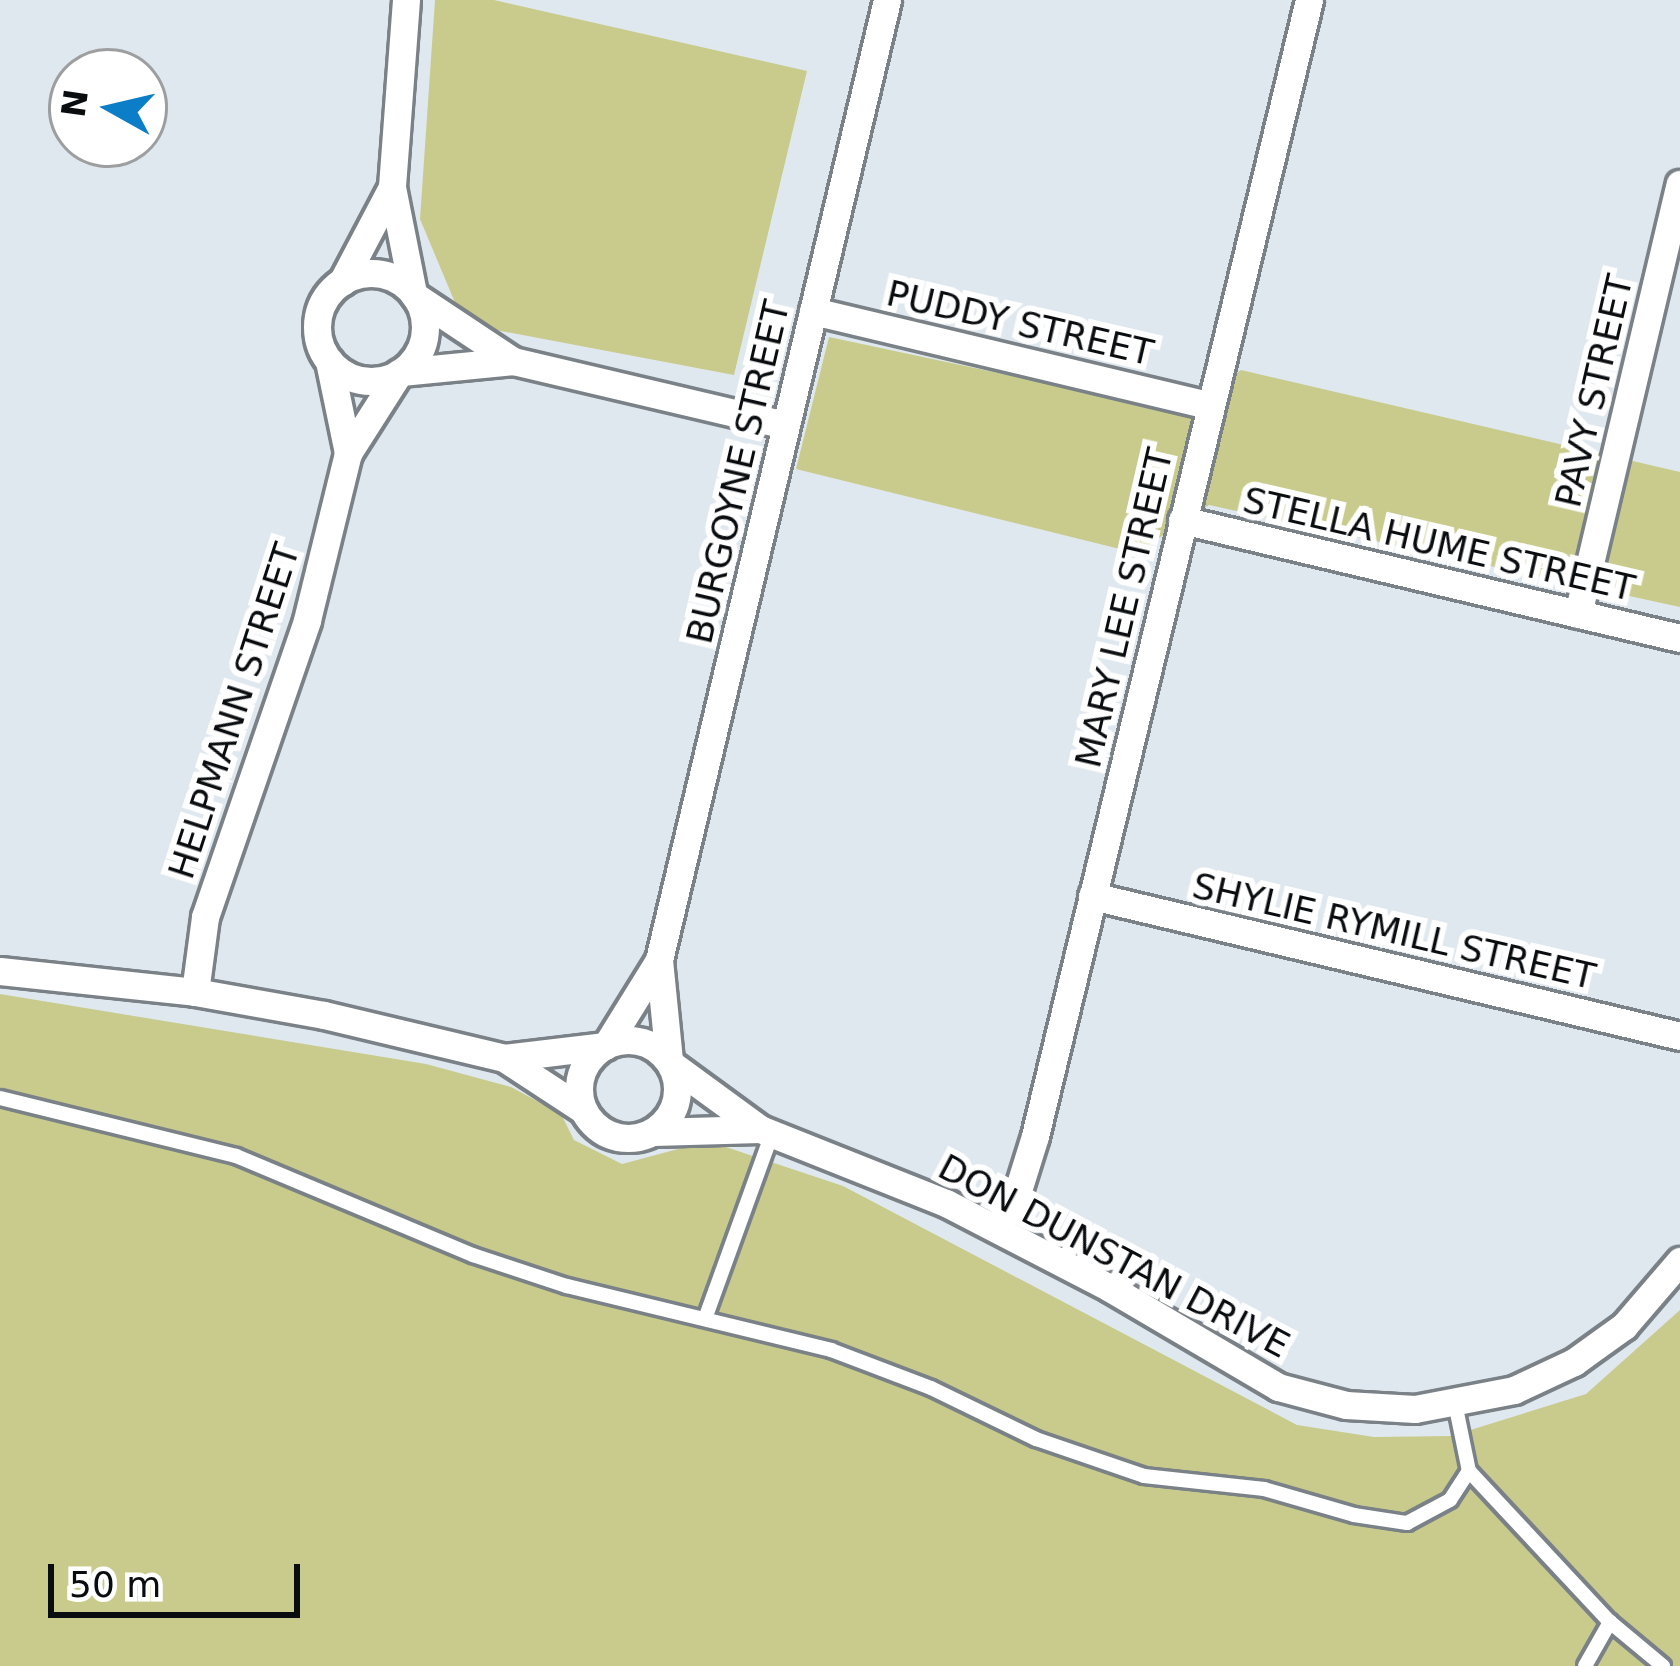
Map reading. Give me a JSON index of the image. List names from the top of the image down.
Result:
{
  "streets": {
    "street": [
      "PUDDY STREET",
      "PAVY STREET",
      "BURGOYNE STREET",
      "STELLA HUME STREET",
      "MARY LEE STREET",
      "HELPMANN STREET",
      "SHYLIE RYMILL STREET",
      "DON DUNSTAN DRIVE"
    ]
  },
  "crossings": [
    ["PUDDY STREET", "BURGOYNE STREET"],
    ["PUDDY STREET", "MARY LEE STREET"],
    ["PAVY STREET", "STELLA HUME STREET"],
    ["BURGOYNE STREET", "DON DUNSTAN DRIVE"],
    ["STELLA HUME STREET", "MARY LEE STREET"],
    ["MARY LEE STREET", "SHYLIE RYMILL STREET"],
    ["MARY LEE STREET", "DON DUNSTAN DRIVE"]
  ],
  "scale_bar": "50 m",
  "north": "left"
}
